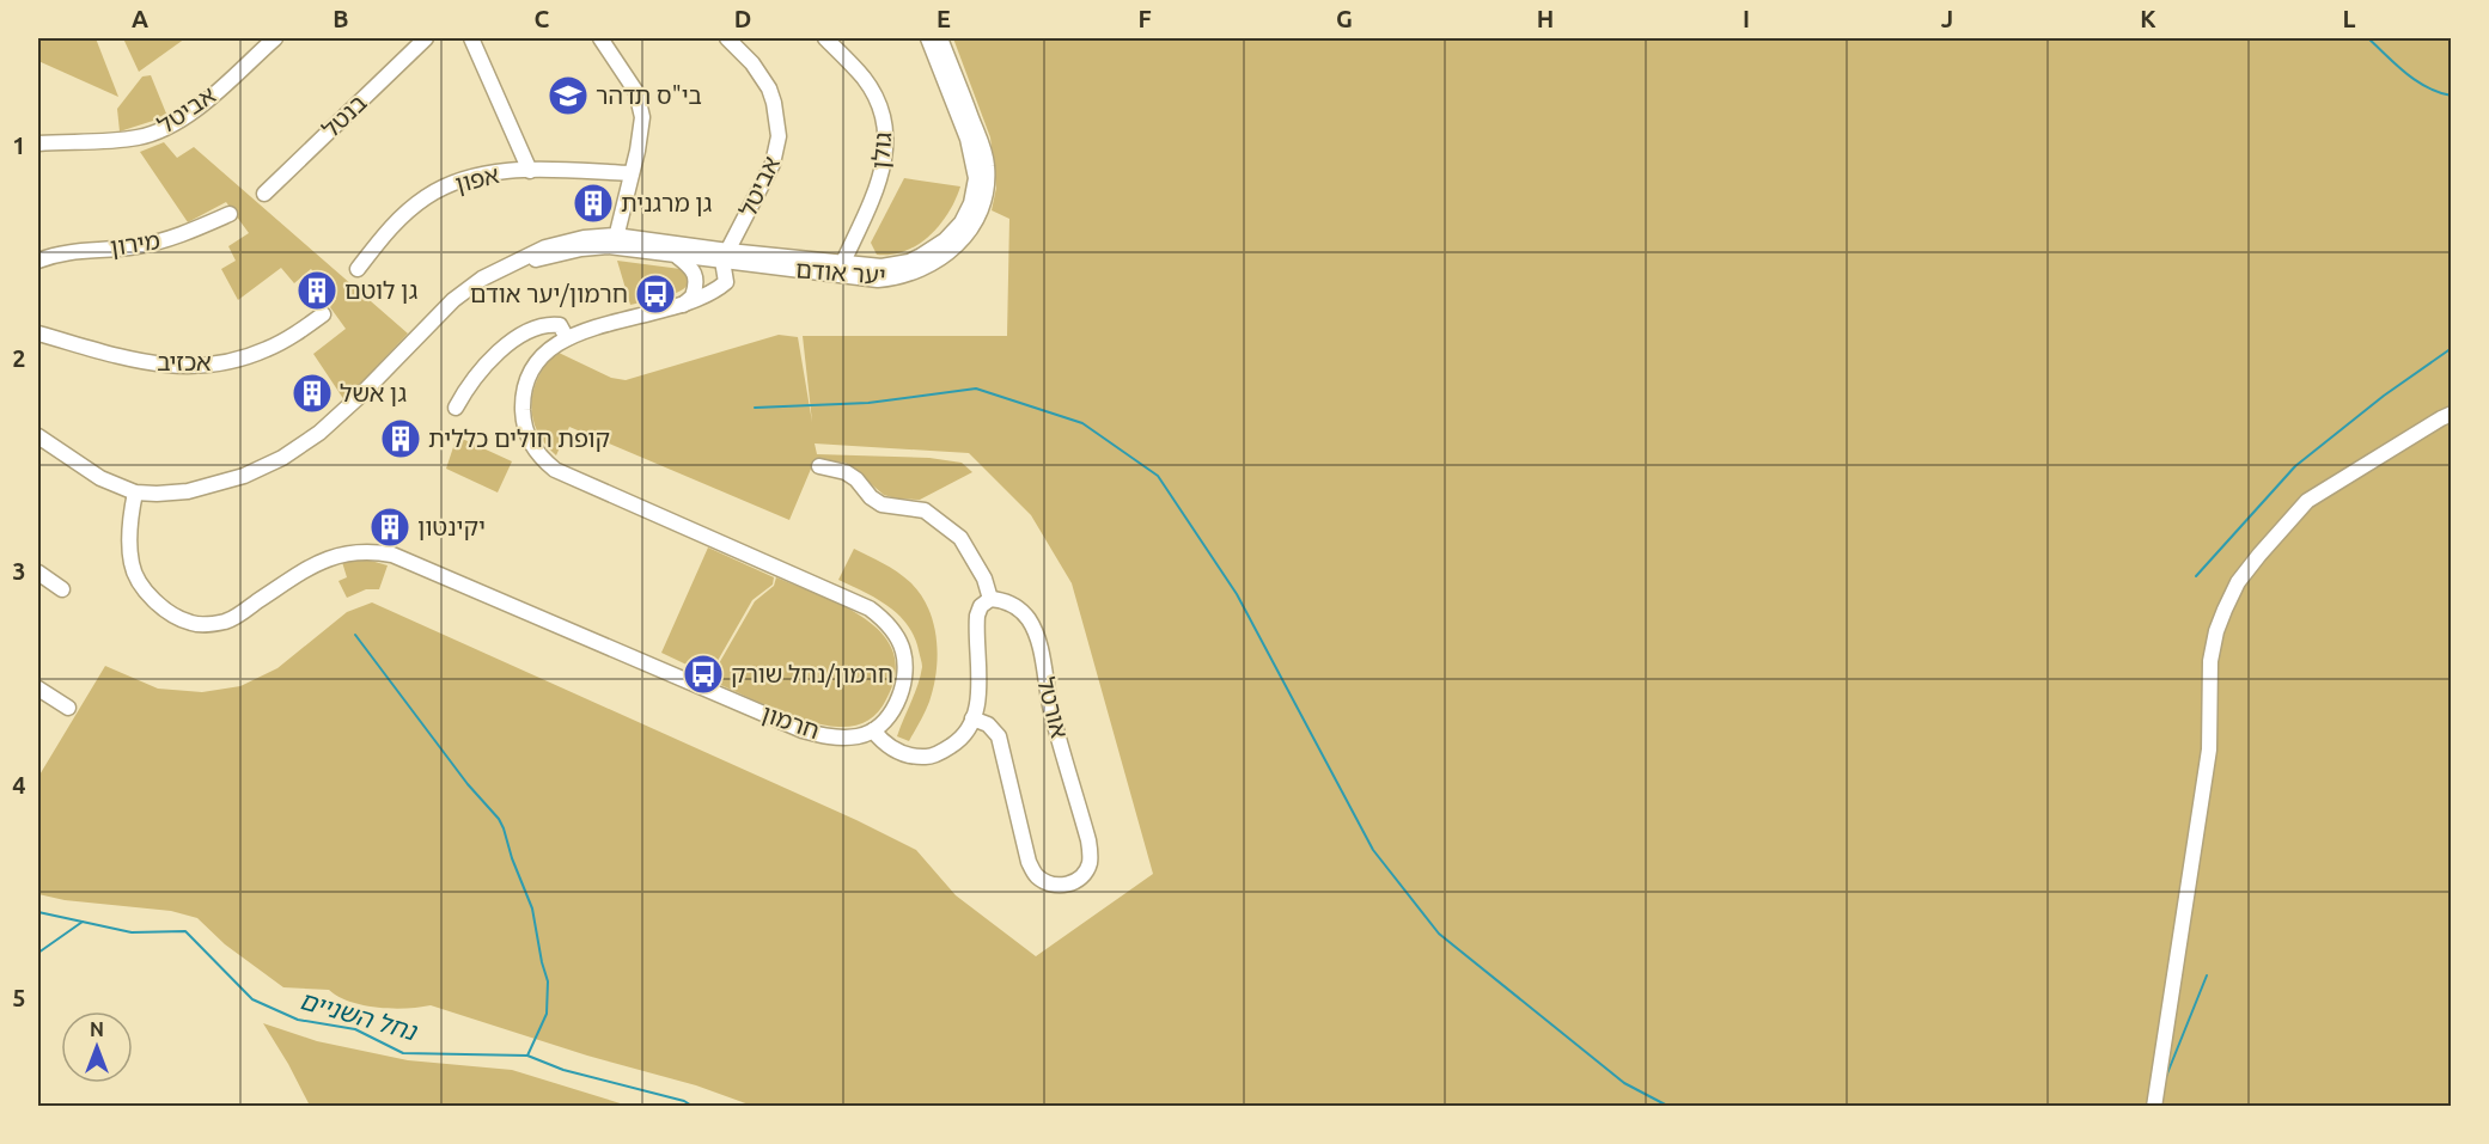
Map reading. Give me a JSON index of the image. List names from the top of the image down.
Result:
{
  "streets": {
    "street": [
      "אביטל",
      "בנטל",
      "גולן",
      "אפון",
      "מירון",
      "יער אודם",
      "אכזיב",
      "אורטל",
      "חרמון"
    ]
  },
  "crossings": [
    ["אביטל", "יער אודם"],
    ["גולן", "יער אודם"],
    ["יער אודם", "חרמון"]
  ],
  "water": ["נחל השניים"],
  "places": {
    "school or university": ["בי\"ס תדהר"],
    "building": [
      "גן מרגנית",
      "גן לוטם",
      "גן אשל",
      "קופת חולים כללית",
      "יקינטון"
    ],
    "bus stop": ["חרמון/יער אודם", "חרמון/נחל שורק"]
  },
  "north": "top",
  "grid": {
    "columns": [
      "A",
      "B",
      "C",
      "D",
      "E",
      "F",
      "G",
      "H",
      "I",
      "J",
      "K",
      "L"
    ],
    "rows": [
      "1",
      "2",
      "3",
      "4",
      "5"
    ]
  }
}
